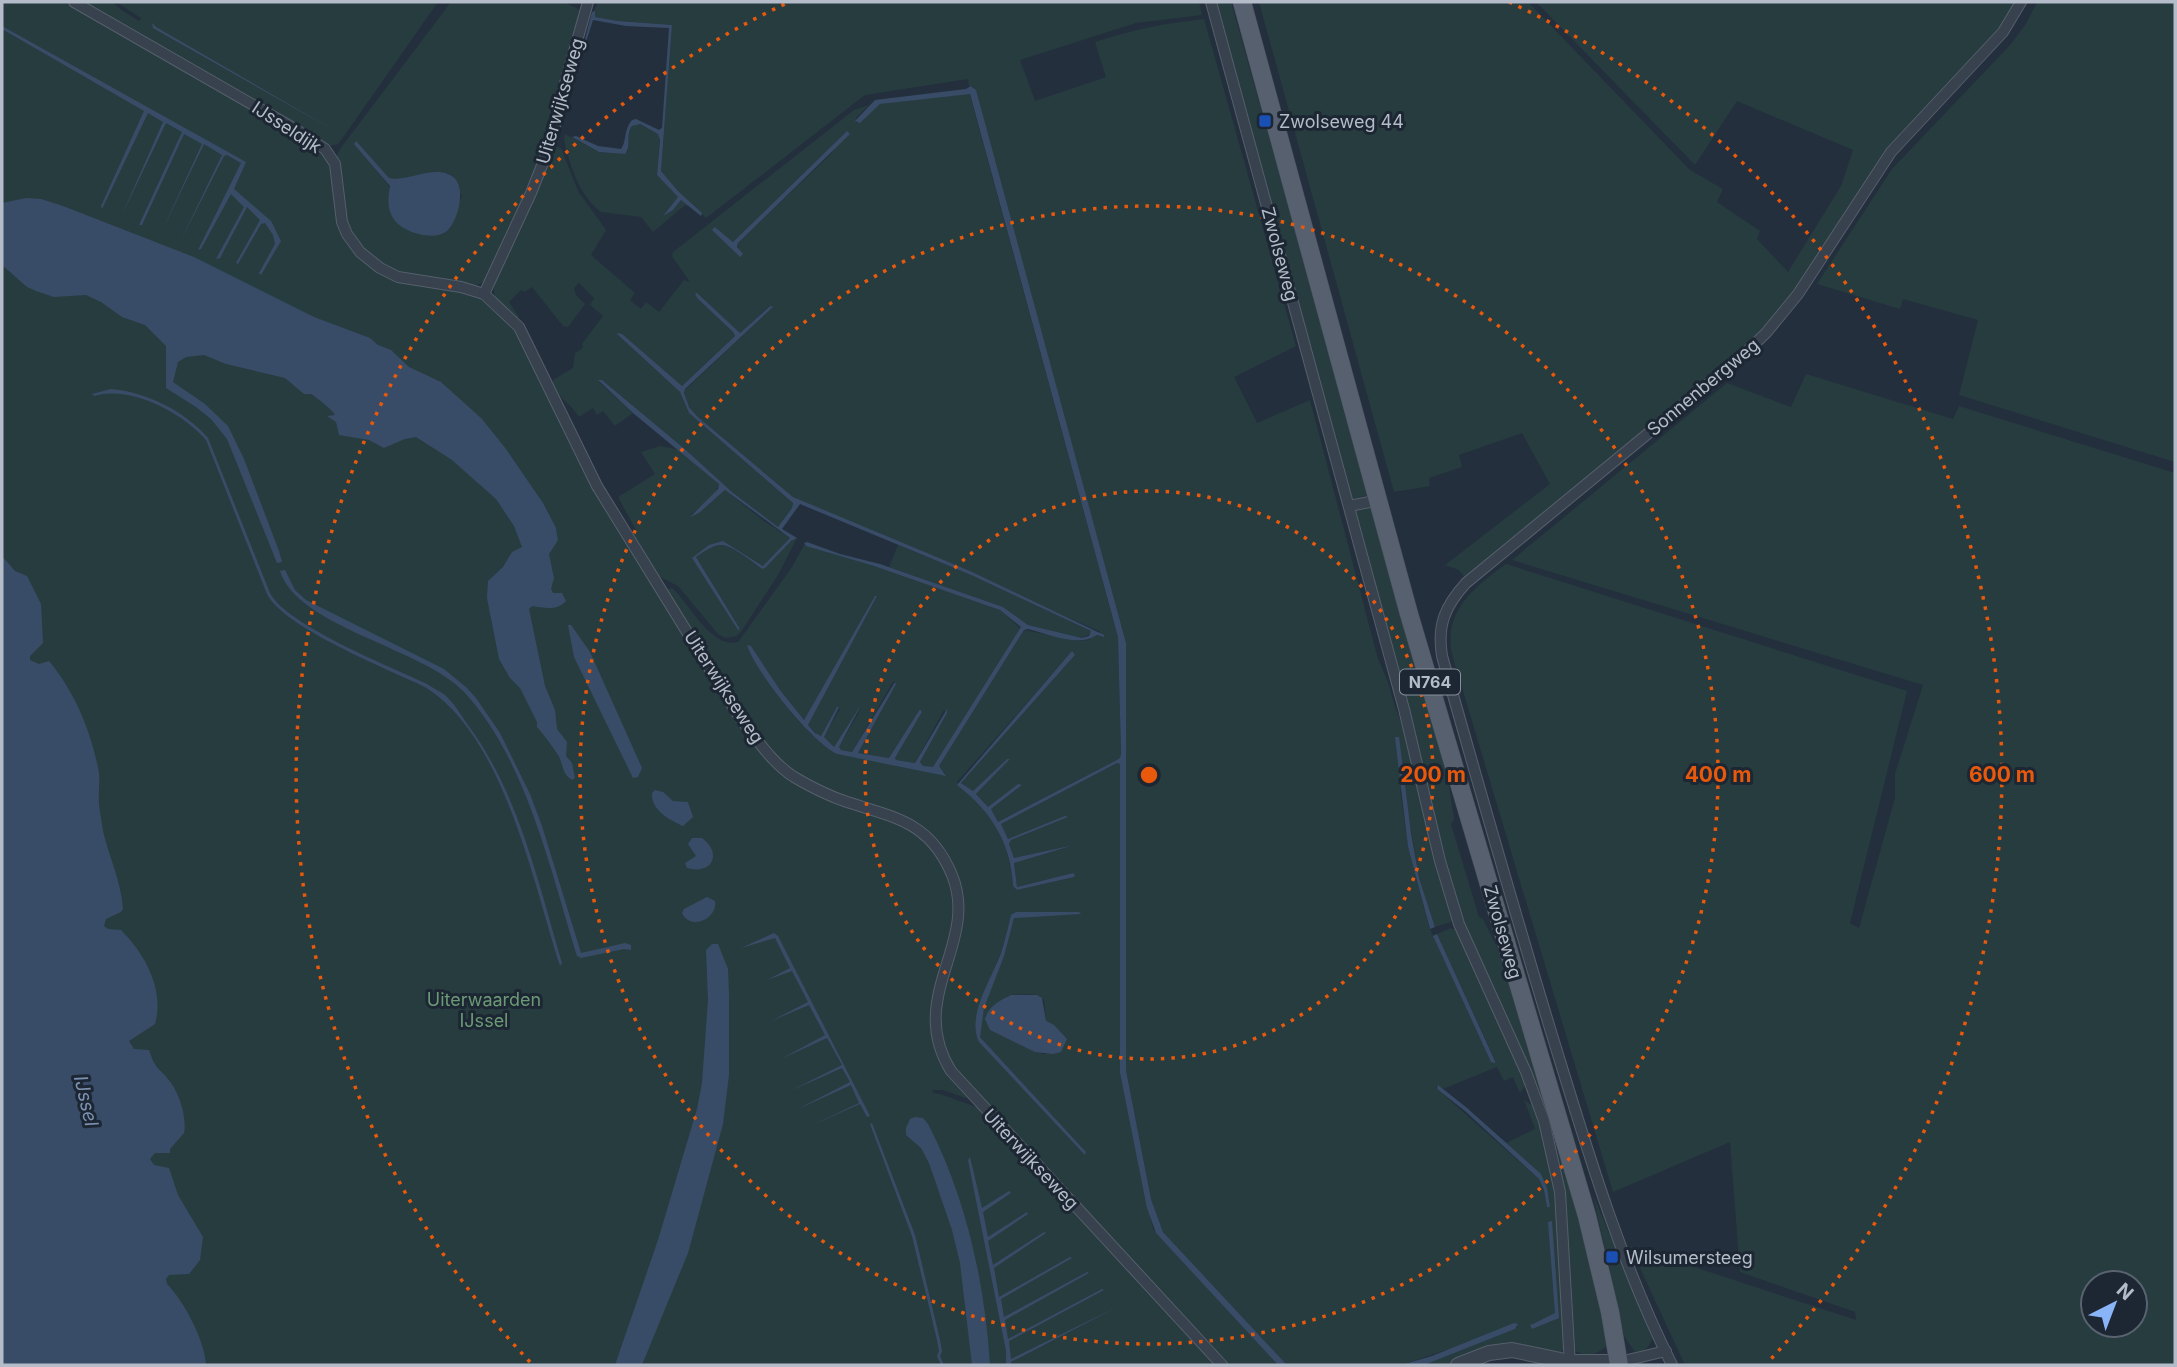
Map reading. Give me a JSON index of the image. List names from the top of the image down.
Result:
{
  "streets": {
    "main road": ["Zwolseweg", "N764"],
    "street": ["Uiterwijkseweg", "IJsseldijk", "Sonnenbergweg"]
  },
  "crossings": [
    ["Uiterwijkseweg", "IJsseldijk"],
    ["Zwolseweg", "Sonnenbergweg"]
  ],
  "water": ["IJssel"],
  "parks": ["Uiterwaarden IJssel"],
  "places": {
    "transit": ["Zwolseweg 44", "Wilsumersteeg"]
  },
  "north": "top right",
  "rings": ["200 m", "400 m", "600 m"]
}
